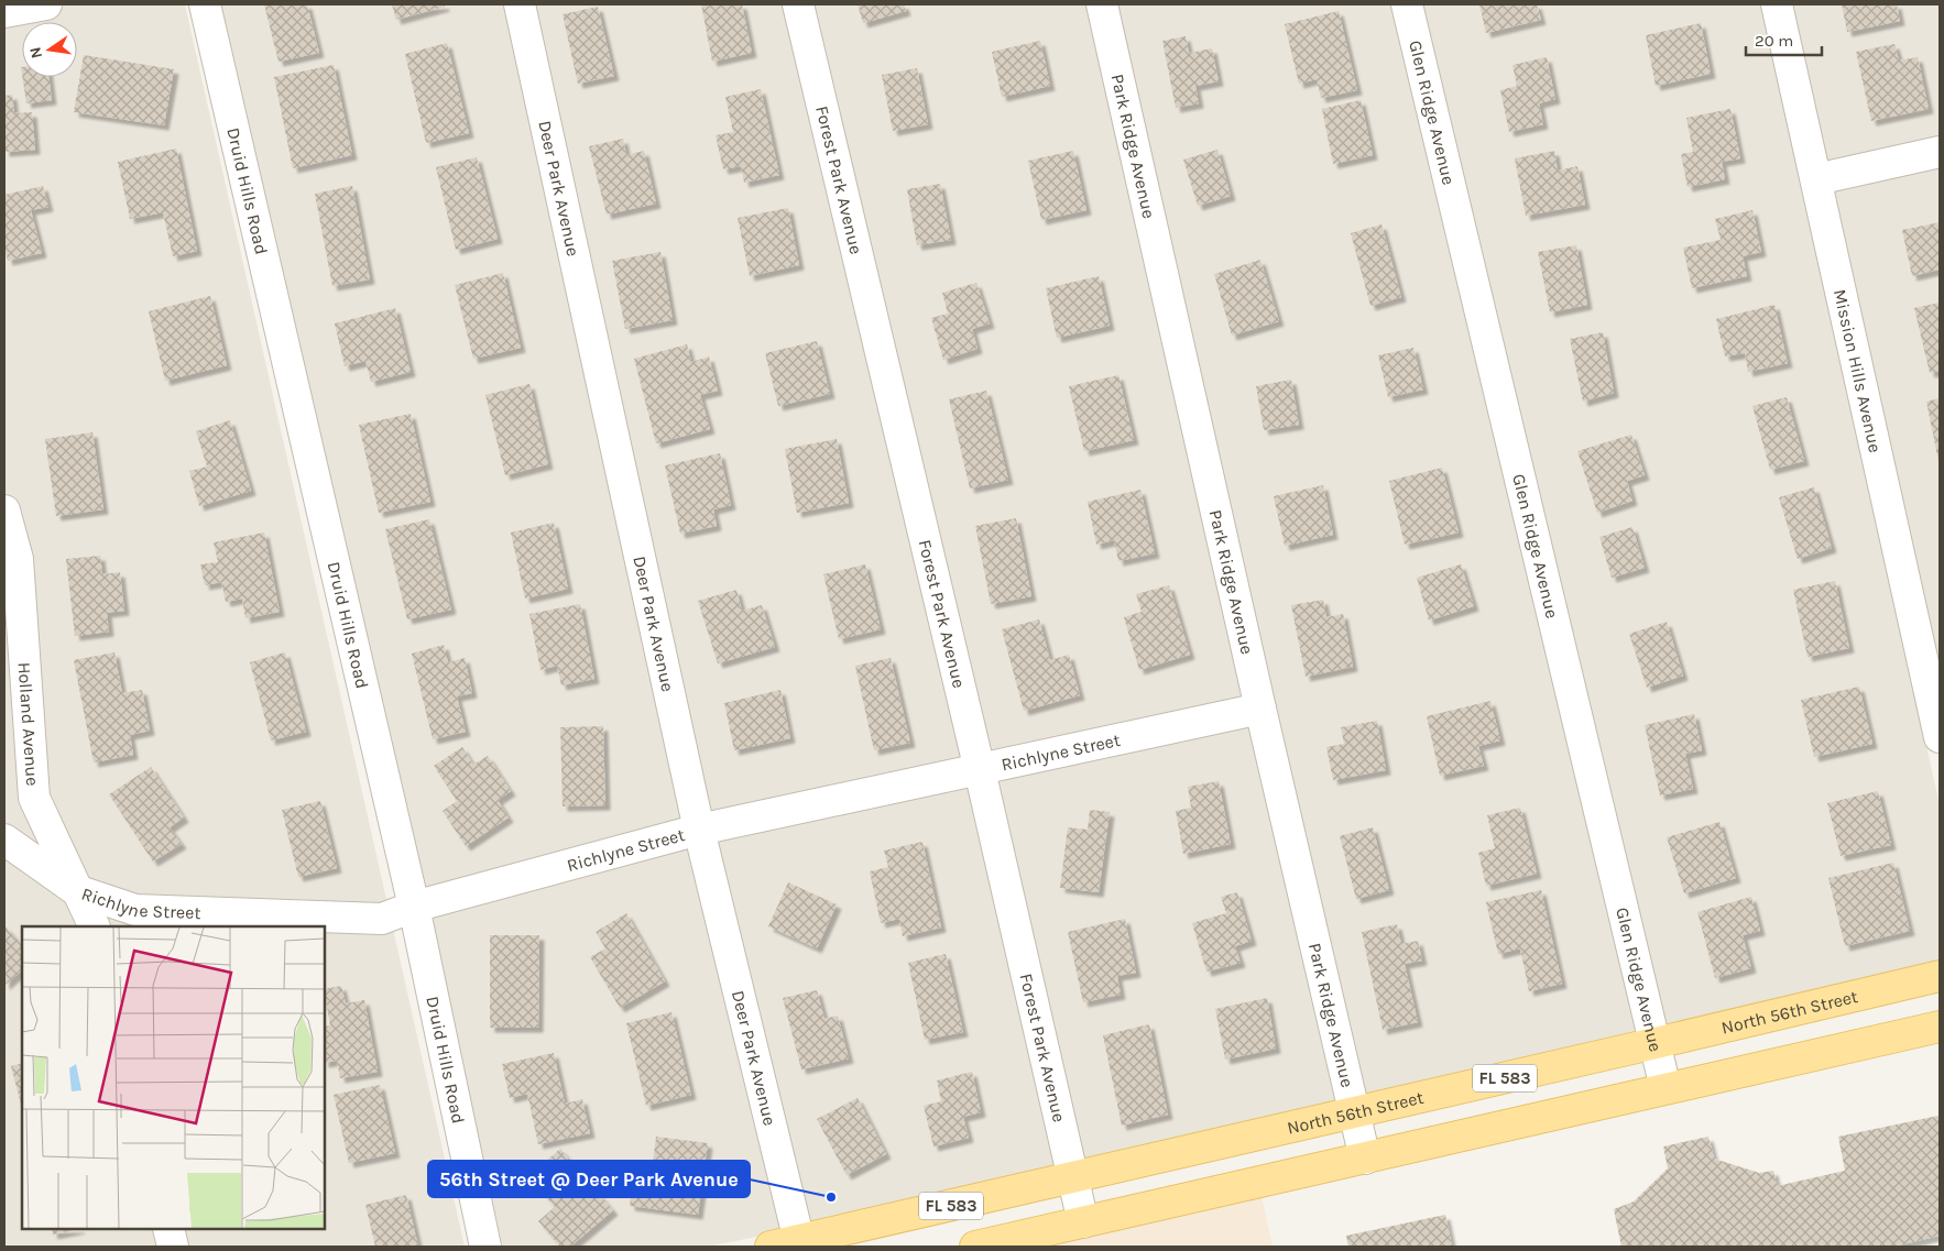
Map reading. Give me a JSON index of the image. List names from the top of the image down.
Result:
{
  "streets": {
    "main road": ["North 56th Street", "FL 583"],
    "street": [
      "Glen Ridge Avenue",
      "Park Ridge Avenue",
      "Forest Park Avenue",
      "Deer Park Avenue",
      "Druid Hills Road",
      "Mission Hills Avenue",
      "Holland Avenue",
      "Richlyne Street"
    ]
  },
  "crossings": [
    ["Glen Ridge Avenue", "North 56th Street"],
    ["Glen Ridge Avenue", "FL 583"],
    ["Park Ridge Avenue", "Richlyne Street"],
    ["Park Ridge Avenue", "North 56th Street"],
    ["Park Ridge Avenue", "FL 583"],
    ["Forest Park Avenue", "Richlyne Street"],
    ["Forest Park Avenue", "North 56th Street"],
    ["Forest Park Avenue", "FL 583"],
    ["Deer Park Avenue", "Richlyne Street"],
    ["Deer Park Avenue", "North 56th Street"],
    ["Druid Hills Road", "Richlyne Street"],
    ["Holland Avenue", "Richlyne Street"]
  ],
  "places": ["56th Street @ Deer Park Avenue"],
  "scale_bar": "20 m",
  "north": "left"
}
